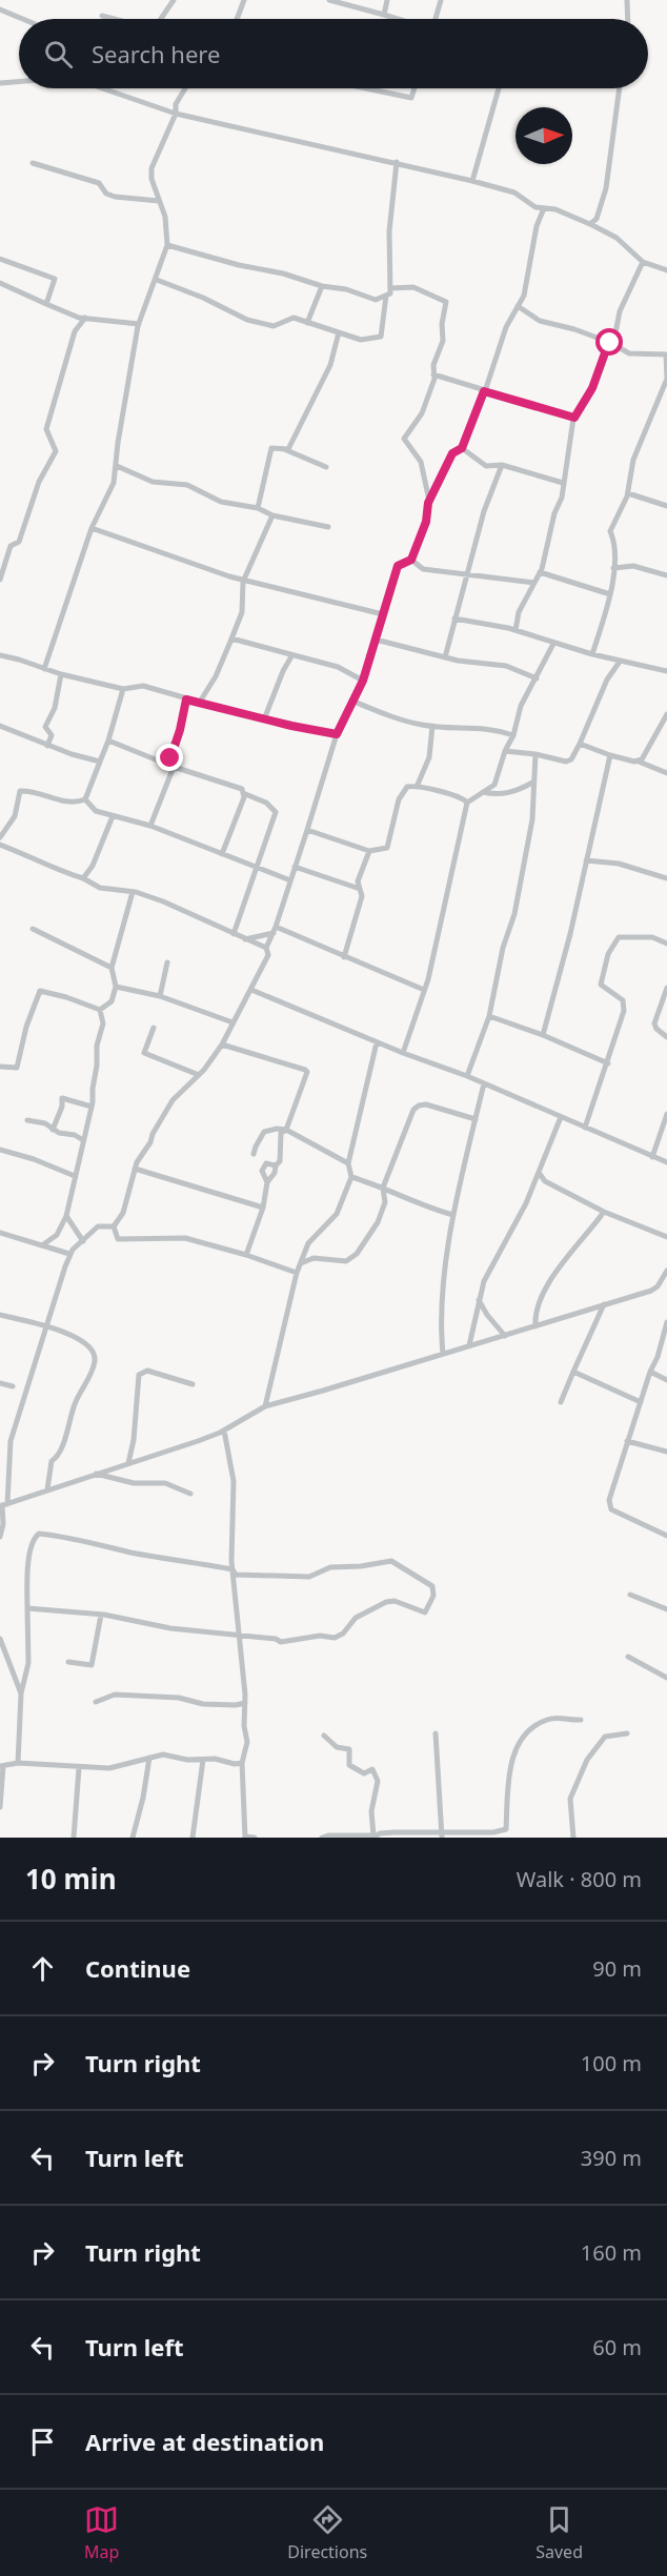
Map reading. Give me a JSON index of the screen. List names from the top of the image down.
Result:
{
  "north": "right",
  "page": {
    "search": "Search here",
    "heading": ["10 min", "Walk · 800 m"],
    "list": [
      ["Continue", "90 m"],
      ["Turn right", "100 m"],
      ["Turn left", "390 m"],
      ["Turn right", "160 m"],
      ["Turn left", "60 m"],
      "Arrive at destination"
    ],
    "nav": ["Map", "Directions", "Saved"]
  }
}
